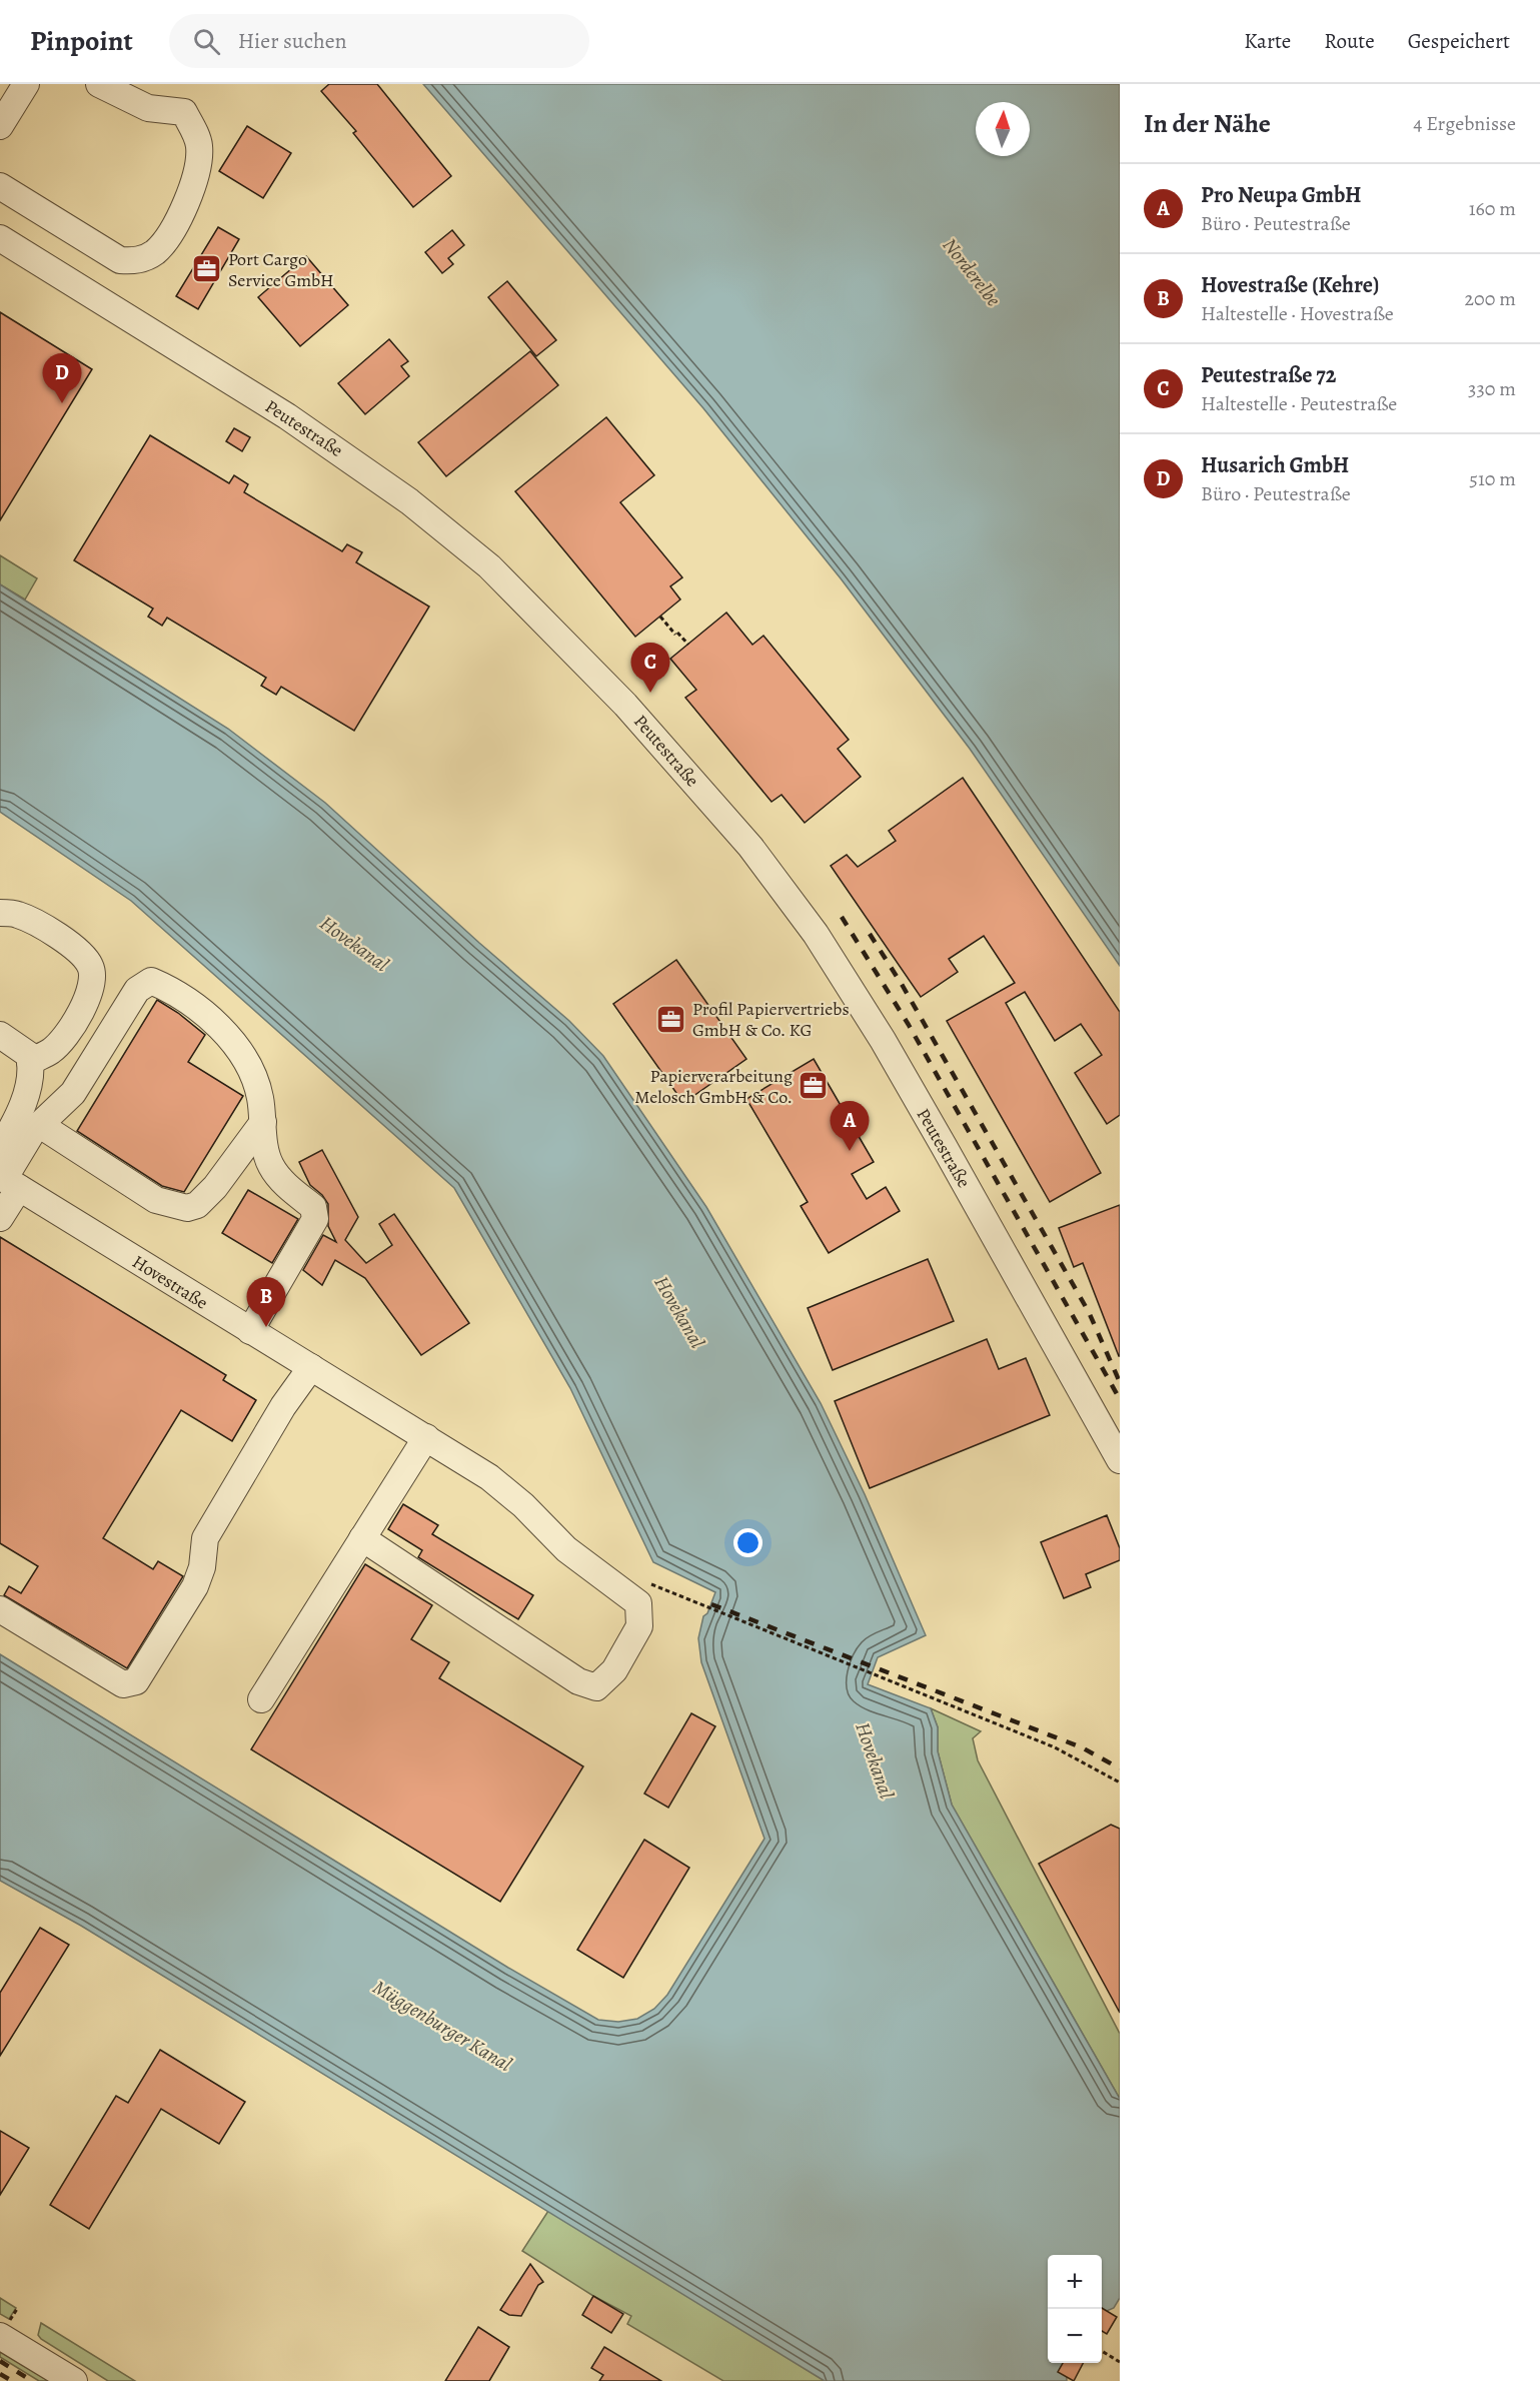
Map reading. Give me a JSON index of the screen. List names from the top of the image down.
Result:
{
  "streets": {
    "street": ["Peutestraße", "Hovestraße"]
  },
  "water": ["Norderelbe", "Hovekanal", "Müggenburger Kanal"],
  "places": {
    "office": ["Port Cargo Service GmbH", "Profil Papiervertriebs GmbH & Co. KG", "Papierverarbeitung Melosch GmbH & Co."]
  },
  "north": "top",
  "page": {
    "header": "Pinpoint",
    "search": "Hier suchen",
    "nav": ["Karte", "Route", "Gespeichert"],
    "heading": ["In der Nähe", "4 Ergebnisse"],
    "list": [
      {
        "mark": "A",
        "name": "Pro Neupa GmbH",
        "note": "Büro · Peutestraße",
        "value": "160 m"
      },
      {
        "mark": "B",
        "name": "Hovestraße (Kehre)",
        "note": "Haltestelle · Hovestraße",
        "value": "200 m"
      },
      {
        "mark": "C",
        "name": "Peutestraße 72",
        "note": "Haltestelle · Peutestraße",
        "value": "330 m"
      },
      {
        "mark": "D",
        "name": "Husarich GmbH",
        "note": "Büro · Peutestraße",
        "value": "510 m"
      }
    ],
    "pins": [
      "D",
      "C",
      "A",
      "B"
    ],
    "map_buttons": ["+", "−"]
  }
}
